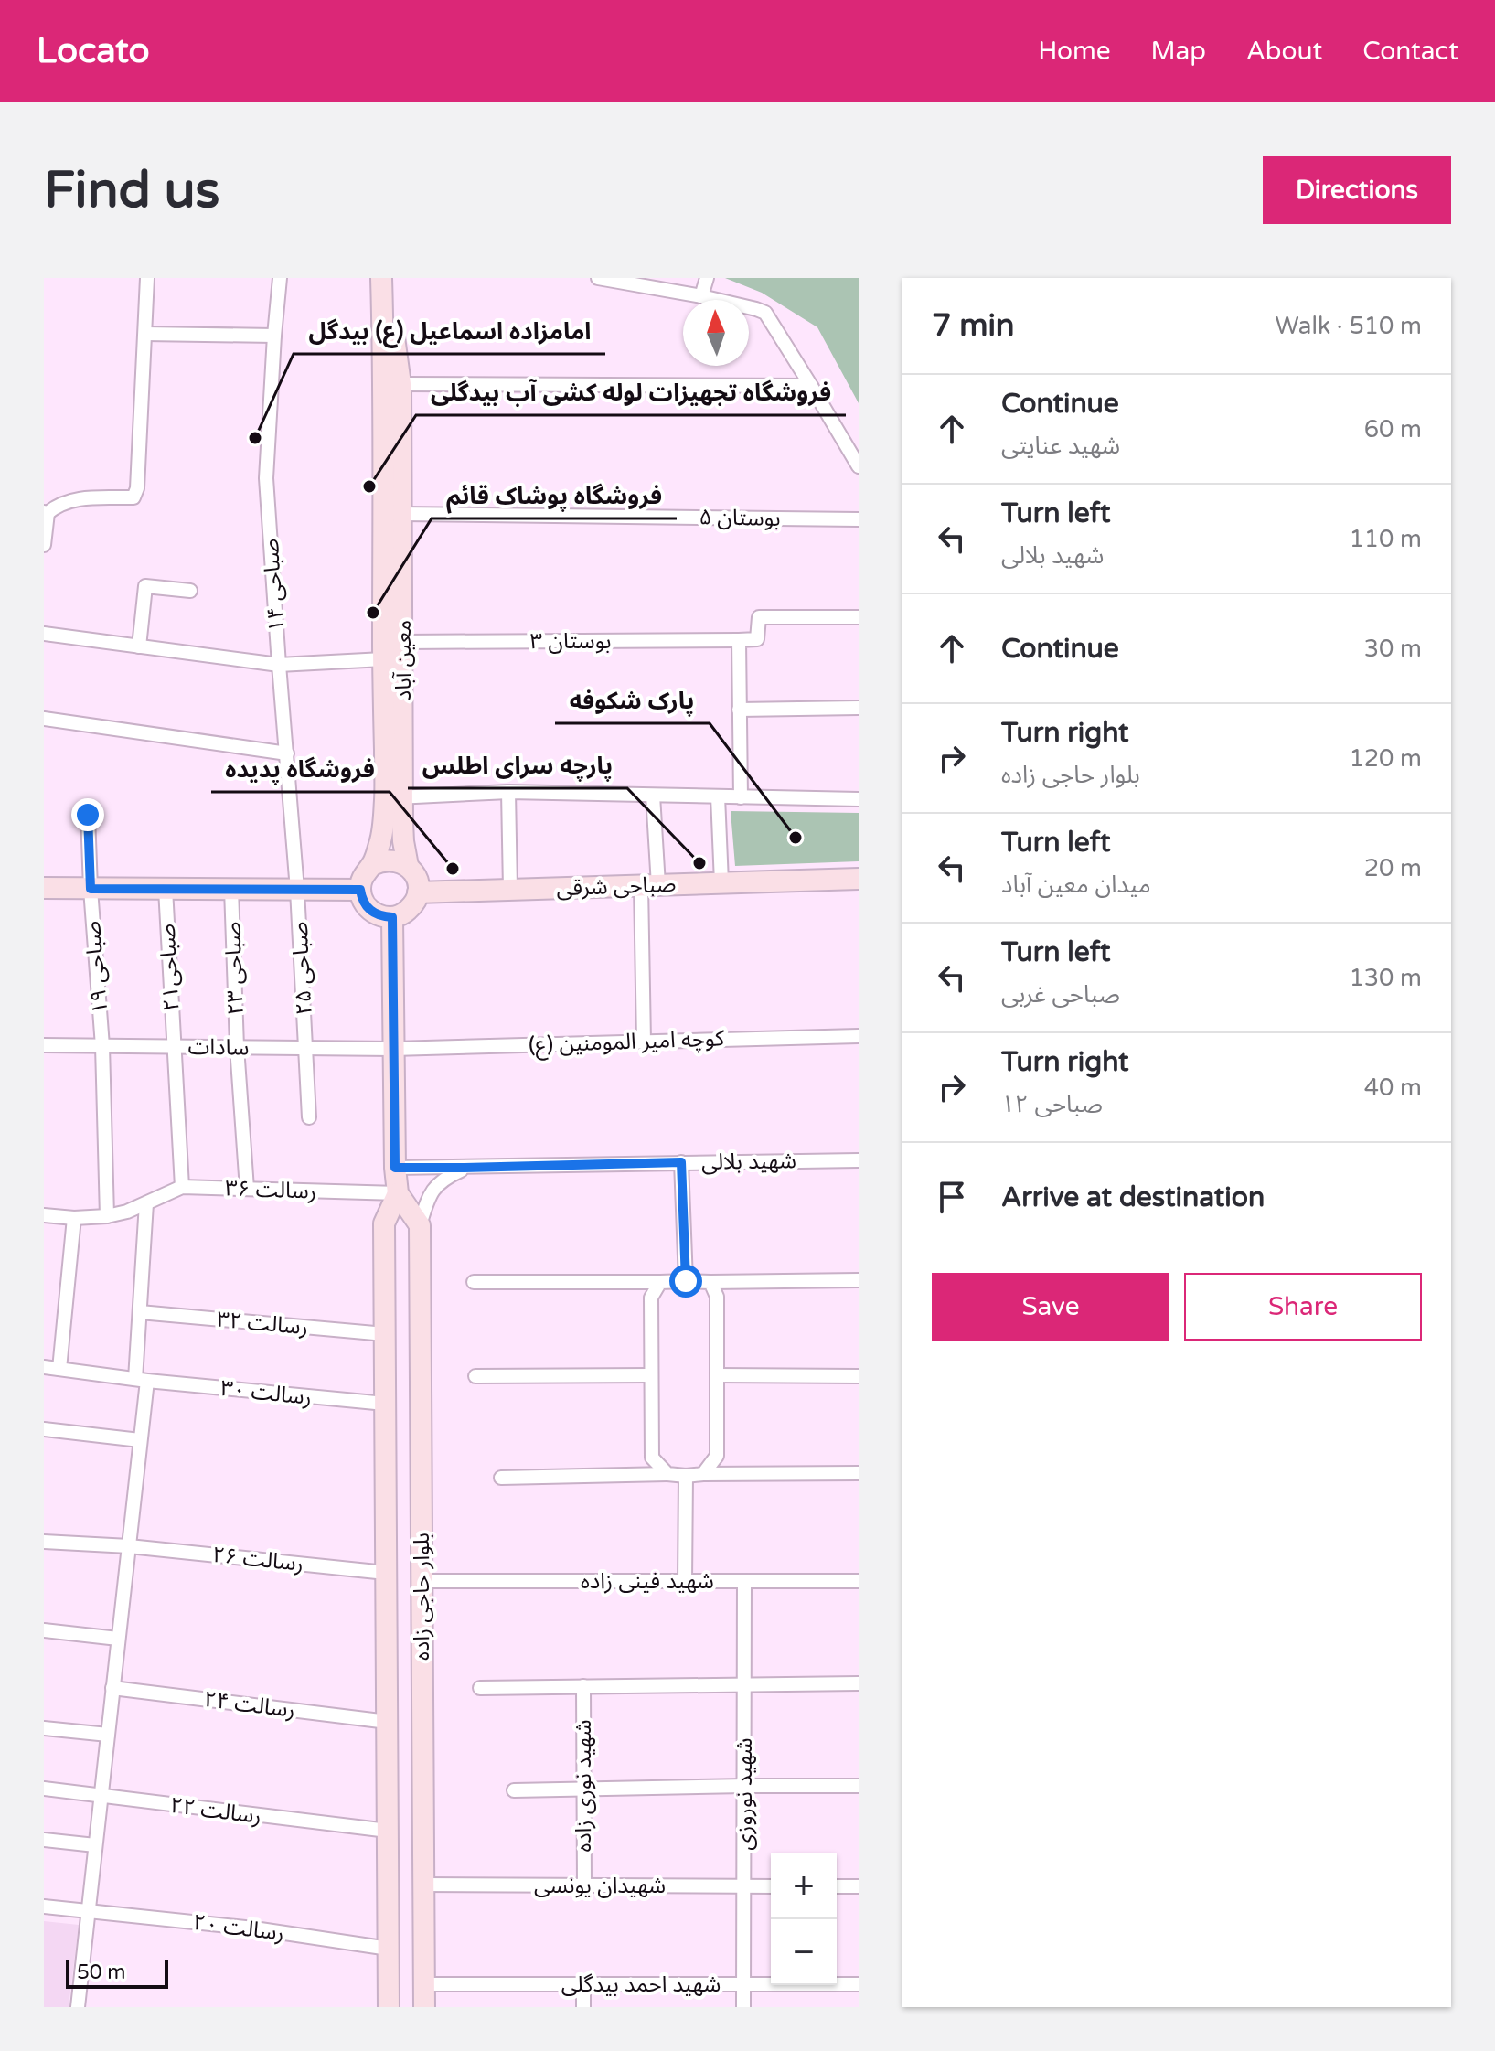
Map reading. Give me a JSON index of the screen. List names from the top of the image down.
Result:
{
  "streets": {
    "street": [
      "بوستان ۵",
      "صباحی ۱۴",
      "بوستان ۳",
      "معین آباد",
      "صباحی شرقی",
      "صباحی ۱۹",
      "صباحی۲۱",
      "صباحی ۲۳",
      "صباحی ۲۵",
      "کوچه امیر المومنین (ع)",
      "سادات",
      "شهید بلالی",
      "رسالت ۳۶",
      "رسالت ۳۲",
      "رسالت ۳۰",
      "رسالت ۲۶",
      "شهید فینی زاده",
      "بلوار حاجی زاده",
      "رسالت ۲۴",
      "شهید نوری زاده",
      "شهید نوروزی",
      "رسالت ۲۲",
      "شهیدان یونسی",
      "رسالت ۲۰",
      "شهید احمد بیدگلی"
    ]
  },
  "crossings": [
    ["بوستان ۵", "معین آباد"],
    ["صباحی ۱۴", "صباحی ۲۵"],
    ["بوستان ۳", "معین آباد"],
    ["معین آباد", "صباحی شرقی"],
    ["معین آباد", "بلوار حاجی زاده"],
    ["صباحی شرقی", "بلوار حاجی زاده"],
    ["صباحی ۱۹", "سادات"],
    ["صباحی ۱۹", "رسالت ۳۶"],
    ["صباحی۲۱", "سادات"],
    ["صباحی۲۱", "رسالت ۳۶"],
    ["صباحی ۲۳", "سادات"],
    ["صباحی ۲۳", "رسالت ۳۶"],
    ["صباحی ۲۵", "سادات"],
    ["کوچه امیر المومنین (ع)", "سادات"],
    ["کوچه امیر المومنین (ع)", "بلوار حاجی زاده"],
    ["سادات", "بلوار حاجی زاده"],
    ["شهید بلالی", "بلوار حاجی زاده"],
    ["رسالت ۳۶", "بلوار حاجی زاده"],
    ["رسالت ۳۲", "بلوار حاجی زاده"],
    ["رسالت ۳۰", "بلوار حاجی زاده"],
    ["رسالت ۲۶", "بلوار حاجی زاده"],
    ["شهید فینی زاده", "بلوار حاجی زاده"],
    ["شهید فینی زاده", "شهید نوروزی"],
    ["بلوار حاجی زاده", "رسالت ۲۴"],
    ["بلوار حاجی زاده", "رسالت ۲۲"],
    ["بلوار حاجی زاده", "شهیدان یونسی"],
    ["بلوار حاجی زاده", "رسالت ۲۰"],
    ["بلوار حاجی زاده", "شهید احمد بیدگلی"],
    ["شهید نوری زاده", "شهیدان یونسی"],
    ["شهید نوروزی", "شهیدان یونسی"],
    ["شهید نوروزی", "شهید احمد بیدگلی"]
  ],
  "places": [
    "امامزاده اسماعیل (ع) بیدگل",
    "فروشگاه تجهیزات لوله کشی آب بیدگلی",
    "فروشگاه پوشاک قائم",
    "پارک شکوفه",
    "پارچه سرای اطلس",
    "فروشگاه پدیده"
  ],
  "scale_bar": "50 m",
  "north": "top",
  "page": {
    "header": "Locato",
    "nav": [
      "Home",
      "Map",
      "About",
      "Contact"
    ],
    "buttons": [
      "Directions",
      ["Save", "Share"]
    ],
    "title": "Find us",
    "heading": ["7 min", "Walk · 510 m"],
    "list": [
      ["Continue", "شهید عنایتی", "60 m"],
      ["Turn left", "شهید بلالی", "110 m"],
      ["Continue", "30 m"],
      ["Turn right", "بلوار حاجی زاده", "120 m"],
      ["Turn left", "میدان معین آباد", "20 m"],
      ["Turn left", "صباحی غربی", "130 m"],
      ["Turn right", "صباحی ۱۲", "40 m"],
      "Arrive at destination"
    ],
    "map_buttons": ["+", "−"],
    "scale": "50 m"
  }
}
